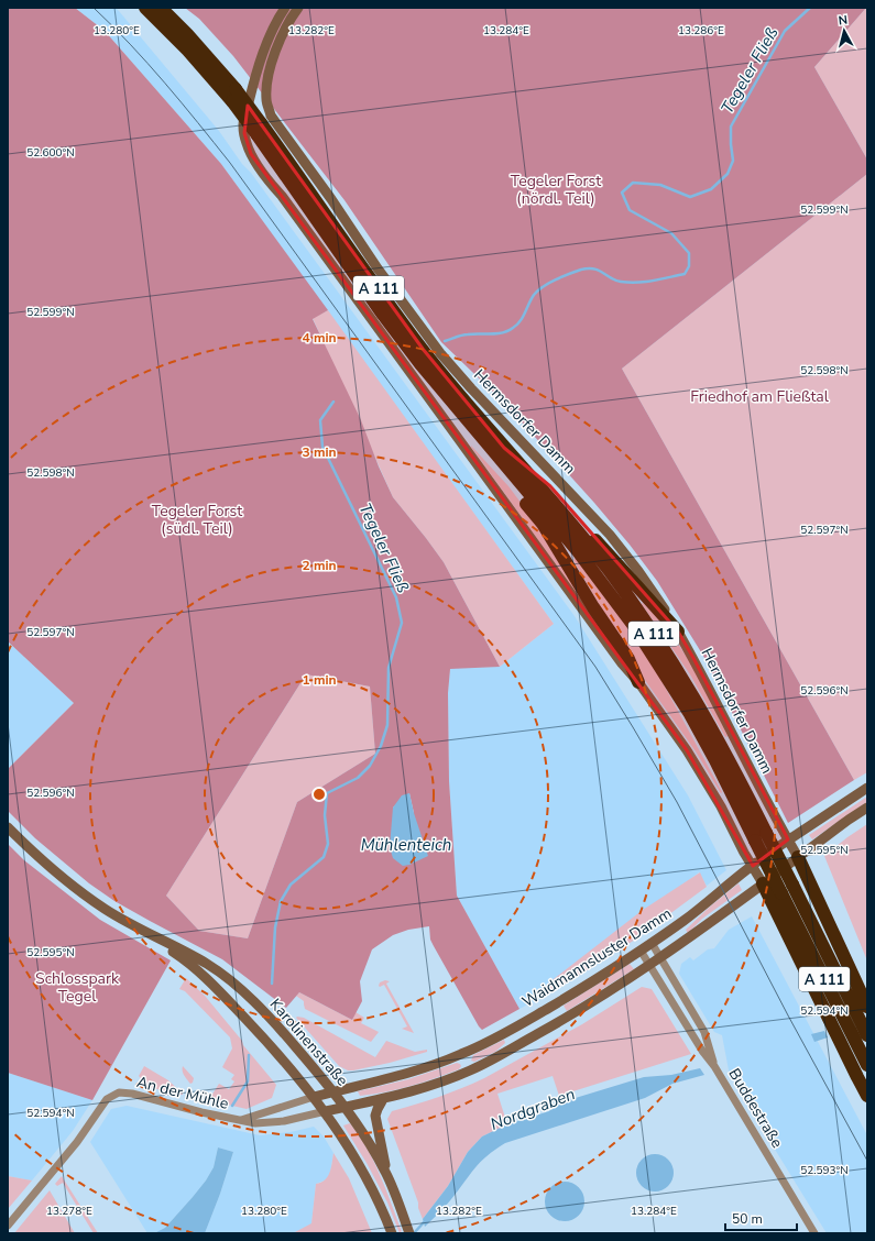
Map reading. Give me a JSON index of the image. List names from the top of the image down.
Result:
{
  "streets": {
    "highway": ["A 111"],
    "main road": ["Hermsdorfer Damm", "Waidmannsluster Damm", "Karolinenstraße"],
    "street": ["An der Mühle", "Buddestraße"]
  },
  "crossings": [
    ["Hermsdorfer Damm", "Waidmannsluster Damm"],
    ["Waidmannsluster Damm", "Karolinenstraße"],
    ["Waidmannsluster Damm", "An der Mühle"],
    ["Waidmannsluster Damm", "Buddestraße"],
    ["Karolinenstraße", "An der Mühle"]
  ],
  "water": ["Tegeler Fließ", "Mühlenteich", "Nordgraben"],
  "parks": [
    "Tegeler Forst (nördl. Teil)",
    "Friedhof am Fließtal",
    "Tegeler Forst (südl. Teil)",
    "Schlosspark Tegel"
  ],
  "scale_bar": "50 m",
  "north": "top",
  "coordinates": [
    "13.280°E",
    "13.282°E",
    "13.284°E",
    "13.286°E",
    "52.600°N",
    "52.599°N",
    "52.598°N",
    "52.597°N",
    "52.596°N",
    "52.595°N",
    "52.594°N",
    "52.593°N",
    "13.278°E"
  ],
  "rings": [
    "4 min",
    "3 min",
    "2 min",
    "1 min"
  ]
}
